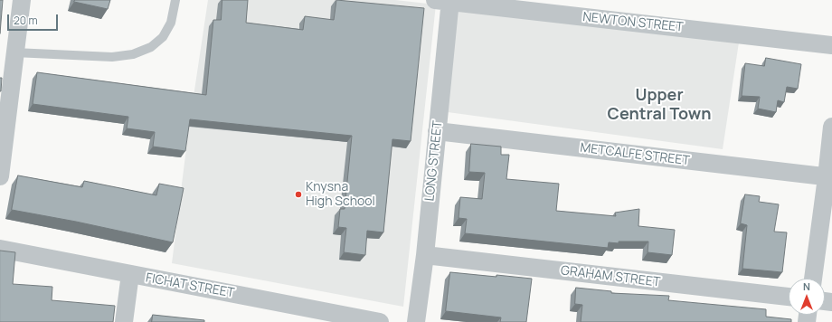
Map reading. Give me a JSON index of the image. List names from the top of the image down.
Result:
{
  "streets": {
    "street": [
      "NEWTON STREET",
      "METCALFE STREET",
      "LONG STREET",
      "GRAHAM STREET",
      "FICHAT STREET"
    ]
  },
  "crossings": [
    ["NEWTON STREET", "LONG STREET"],
    ["METCALFE STREET", "LONG STREET"],
    ["LONG STREET", "GRAHAM STREET"]
  ],
  "districts": ["Upper Central Town"],
  "places": ["Knysna High School"],
  "scale_bar": "20 m",
  "north": "top"
}
